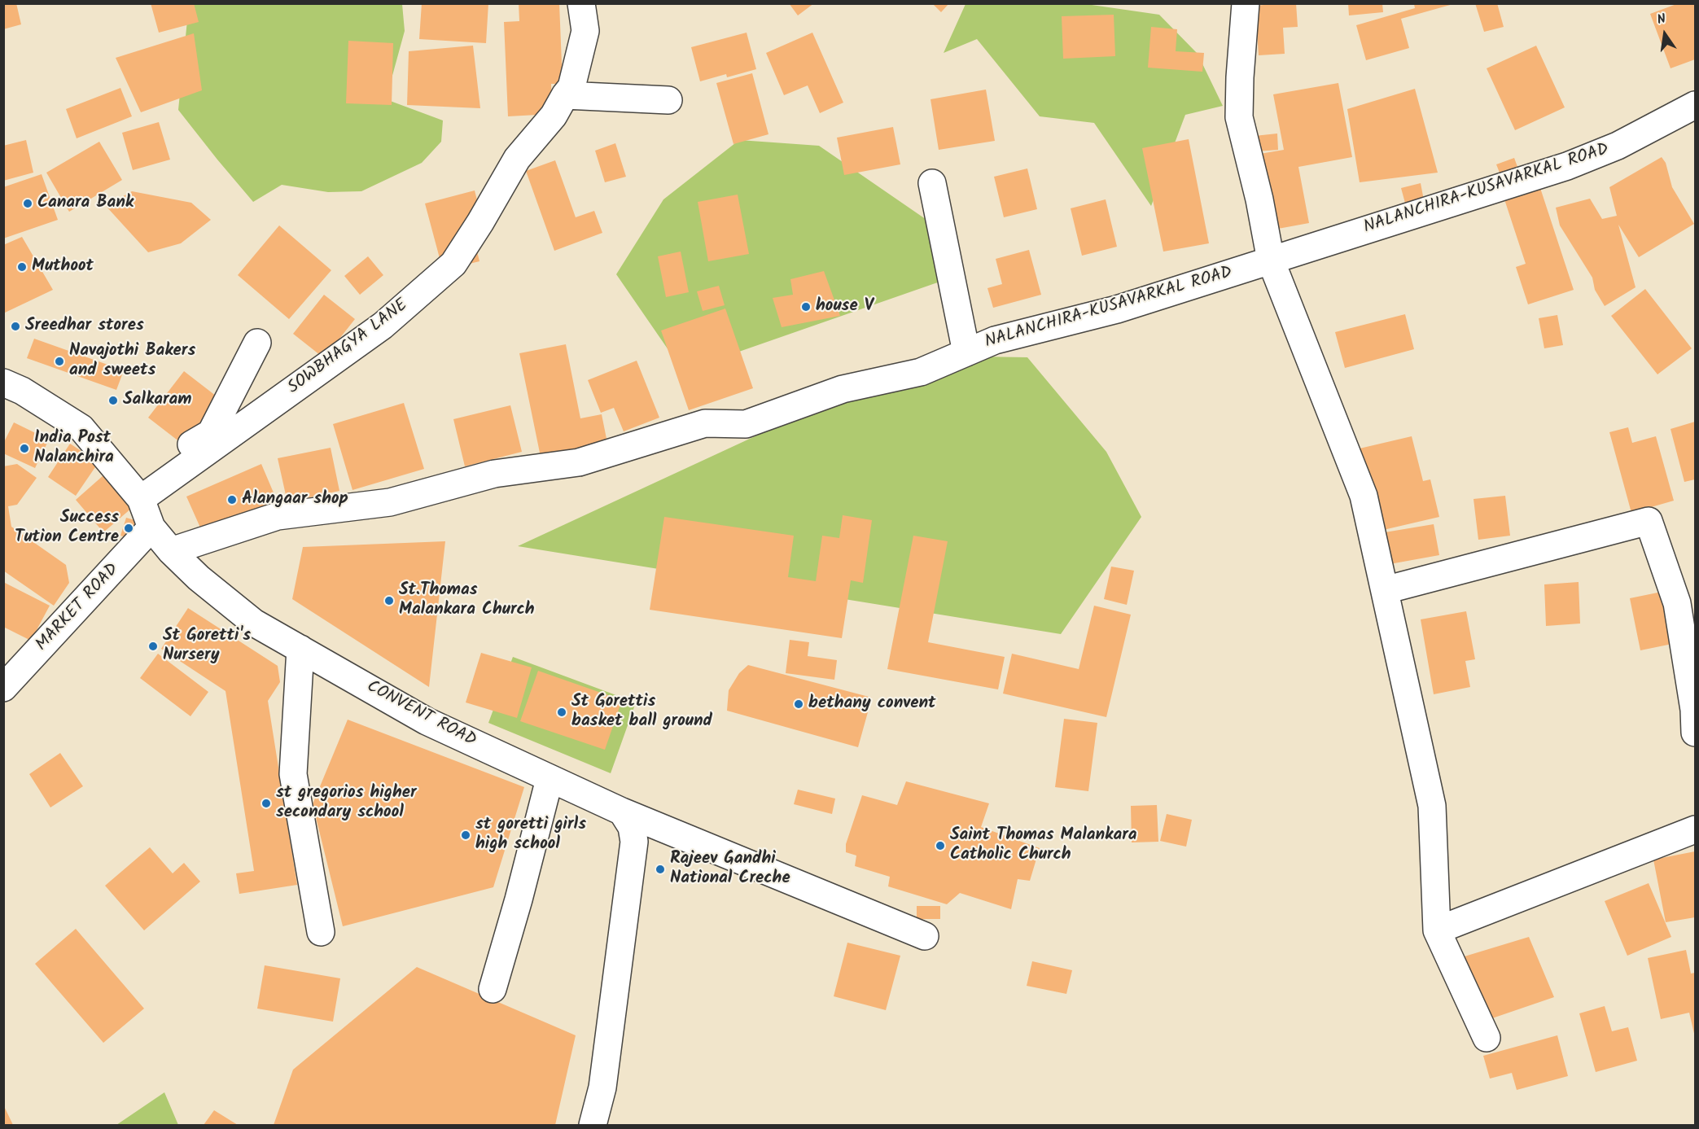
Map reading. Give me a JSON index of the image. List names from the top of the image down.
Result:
{
  "streets": {
    "street": [
      "NALANCHIRA-KUSAVARKAL ROAD",
      "SOWBHAGYA LANE",
      "MARKET ROAD",
      "CONVENT ROAD"
    ]
  },
  "crossings": [
    ["NALANCHIRA-KUSAVARKAL ROAD", "CONVENT ROAD"],
    ["SOWBHAGYA LANE", "CONVENT ROAD"],
    ["MARKET ROAD", "CONVENT ROAD"]
  ],
  "places": [
    "Canara Bank",
    "Muthoot",
    "house V",
    "Sreedhar stores",
    "Navajothi Bakers and sweets",
    "Salkaram",
    "India Post Nalanchira",
    "Alangaar shop",
    "Success Tution Centre",
    "St.Thomas Malankara Church",
    "St Goretti's Nursery",
    "bethany convent",
    "St Gorettis basket ball ground",
    "st gregorios higher secondary school",
    "st goretti girls high school",
    "Saint Thomas Malankara Catholic Church",
    "Rajeev Gandhi National Creche"
  ],
  "north": "top"
}
